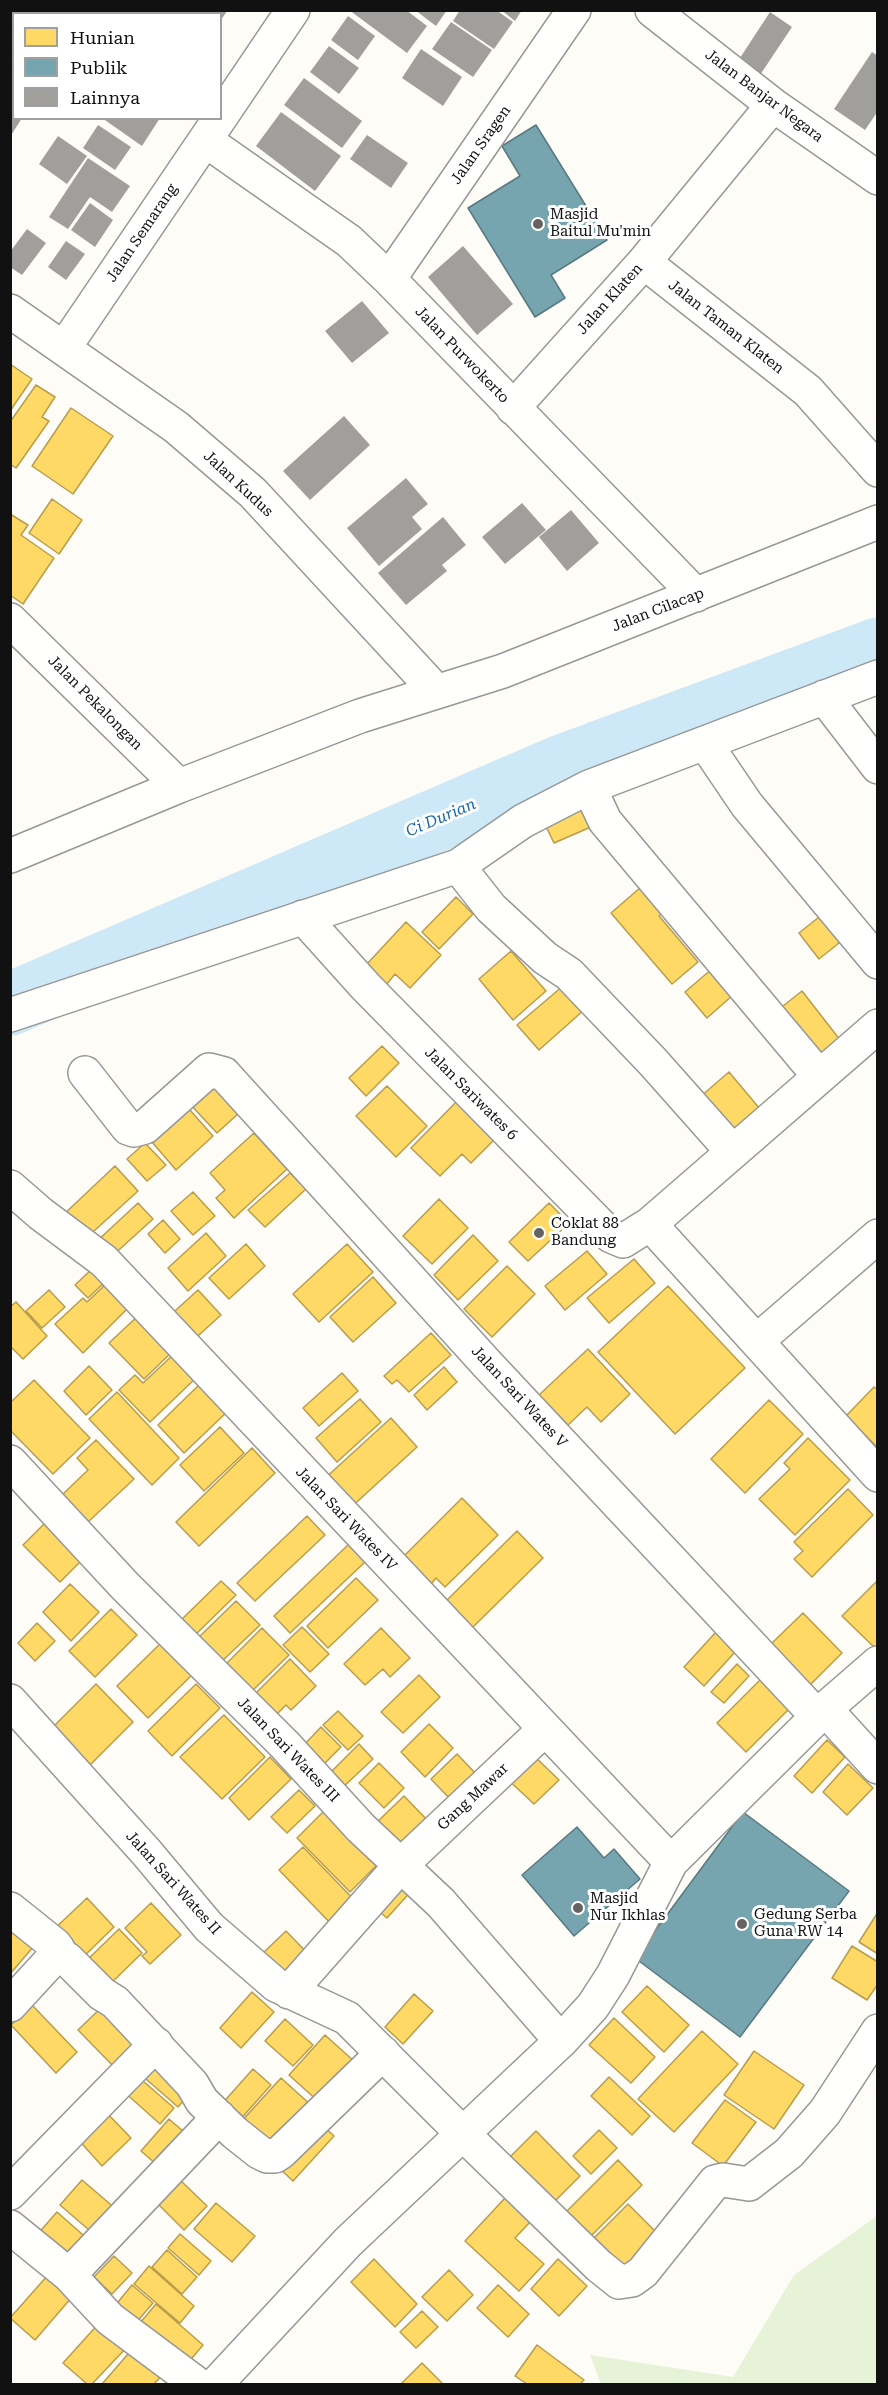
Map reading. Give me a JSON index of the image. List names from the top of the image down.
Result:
{
  "streets": {
    "street": [
      "Jalan Banjar Negara",
      "Jalan Sragen",
      "Jalan Semarang",
      "Jalan Klaten",
      "Jalan Taman Klaten",
      "Jalan Purwokerto",
      "Jalan Kudus",
      "Jalan Cilacap",
      "Jalan Pekalongan",
      "Jalan Sariwates 6",
      "Jalan Sari Wates V",
      "Jalan Sari Wates IV",
      "Jalan Sari Wates III",
      "Gang Mawar",
      "Jalan Sari Wates II"
    ]
  },
  "crossings": [
    ["Jalan Banjar Negara", "Jalan Klaten"],
    ["Jalan Sragen", "Jalan Purwokerto"],
    ["Jalan Semarang", "Jalan Purwokerto"],
    ["Jalan Semarang", "Jalan Kudus"],
    ["Jalan Klaten", "Jalan Taman Klaten"],
    ["Jalan Klaten", "Jalan Purwokerto"],
    ["Jalan Purwokerto", "Jalan Cilacap"],
    ["Jalan Kudus", "Jalan Cilacap"],
    ["Jalan Cilacap", "Jalan Pekalongan"],
    ["Jalan Sari Wates IV", "Gang Mawar"],
    ["Jalan Sari Wates III", "Gang Mawar"],
    ["Gang Mawar", "Jalan Sari Wates II"]
  ],
  "water": ["Ci Durian"],
  "places": [
    "Masjid Baitul Mu'min",
    "Coklat 88 Bandung",
    "Masjid Nur Ikhlas",
    "Gedung Serba Guna RW 14"
  ],
  "legend": ["Hunian", "Publik", "Lainnya"]
}
